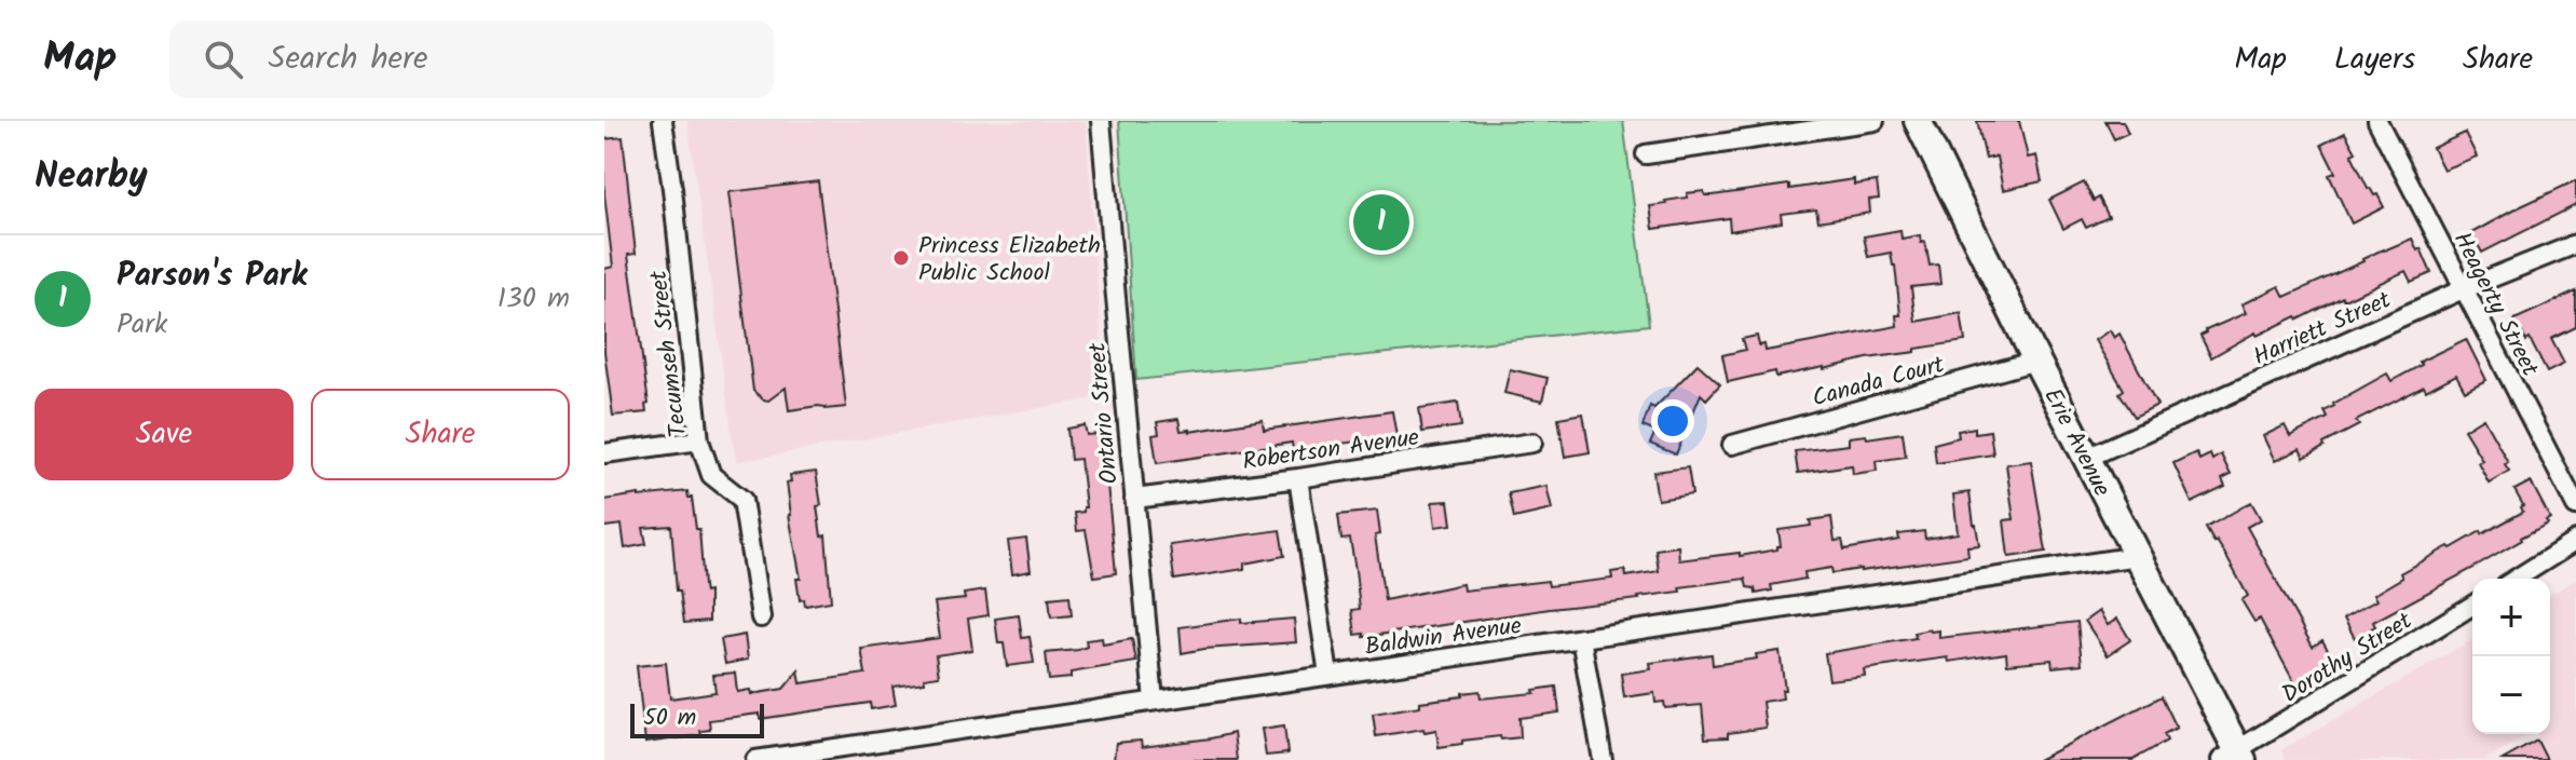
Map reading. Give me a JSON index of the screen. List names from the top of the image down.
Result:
{
  "streets": {
    "main road": ["Erie Avenue"],
    "street": [
      "Heagerty Street",
      "Harriett Street",
      "Tecumseh Street",
      "Canada Court",
      "Ontario Street",
      "Robertson Avenue",
      "Baldwin Avenue",
      "Dorothy Street"
    ]
  },
  "crossings": [
    ["Heagerty Street", "Harriett Street"],
    ["Harriett Street", "Erie Avenue"],
    ["Canada Court", "Erie Avenue"],
    ["Ontario Street", "Robertson Avenue"],
    ["Ontario Street", "Baldwin Avenue"],
    ["Erie Avenue", "Baldwin Avenue"],
    ["Erie Avenue", "Dorothy Street"]
  ],
  "places": ["Princess Elizabeth Public School"],
  "scale_bar": "50 m",
  "page": {
    "header": "Map",
    "search": "Search here",
    "nav": ["Map", "Layers", "Share"],
    "heading": "Nearby",
    "pins": "1",
    "list": [
      {
        "mark": "1",
        "name": "Parson's Park",
        "note": "Park",
        "value": "130 m"
      }
    ],
    "buttons": ["Save", "Share"],
    "map_buttons": ["+", "−"],
    "scale": "50 m"
  }
}
